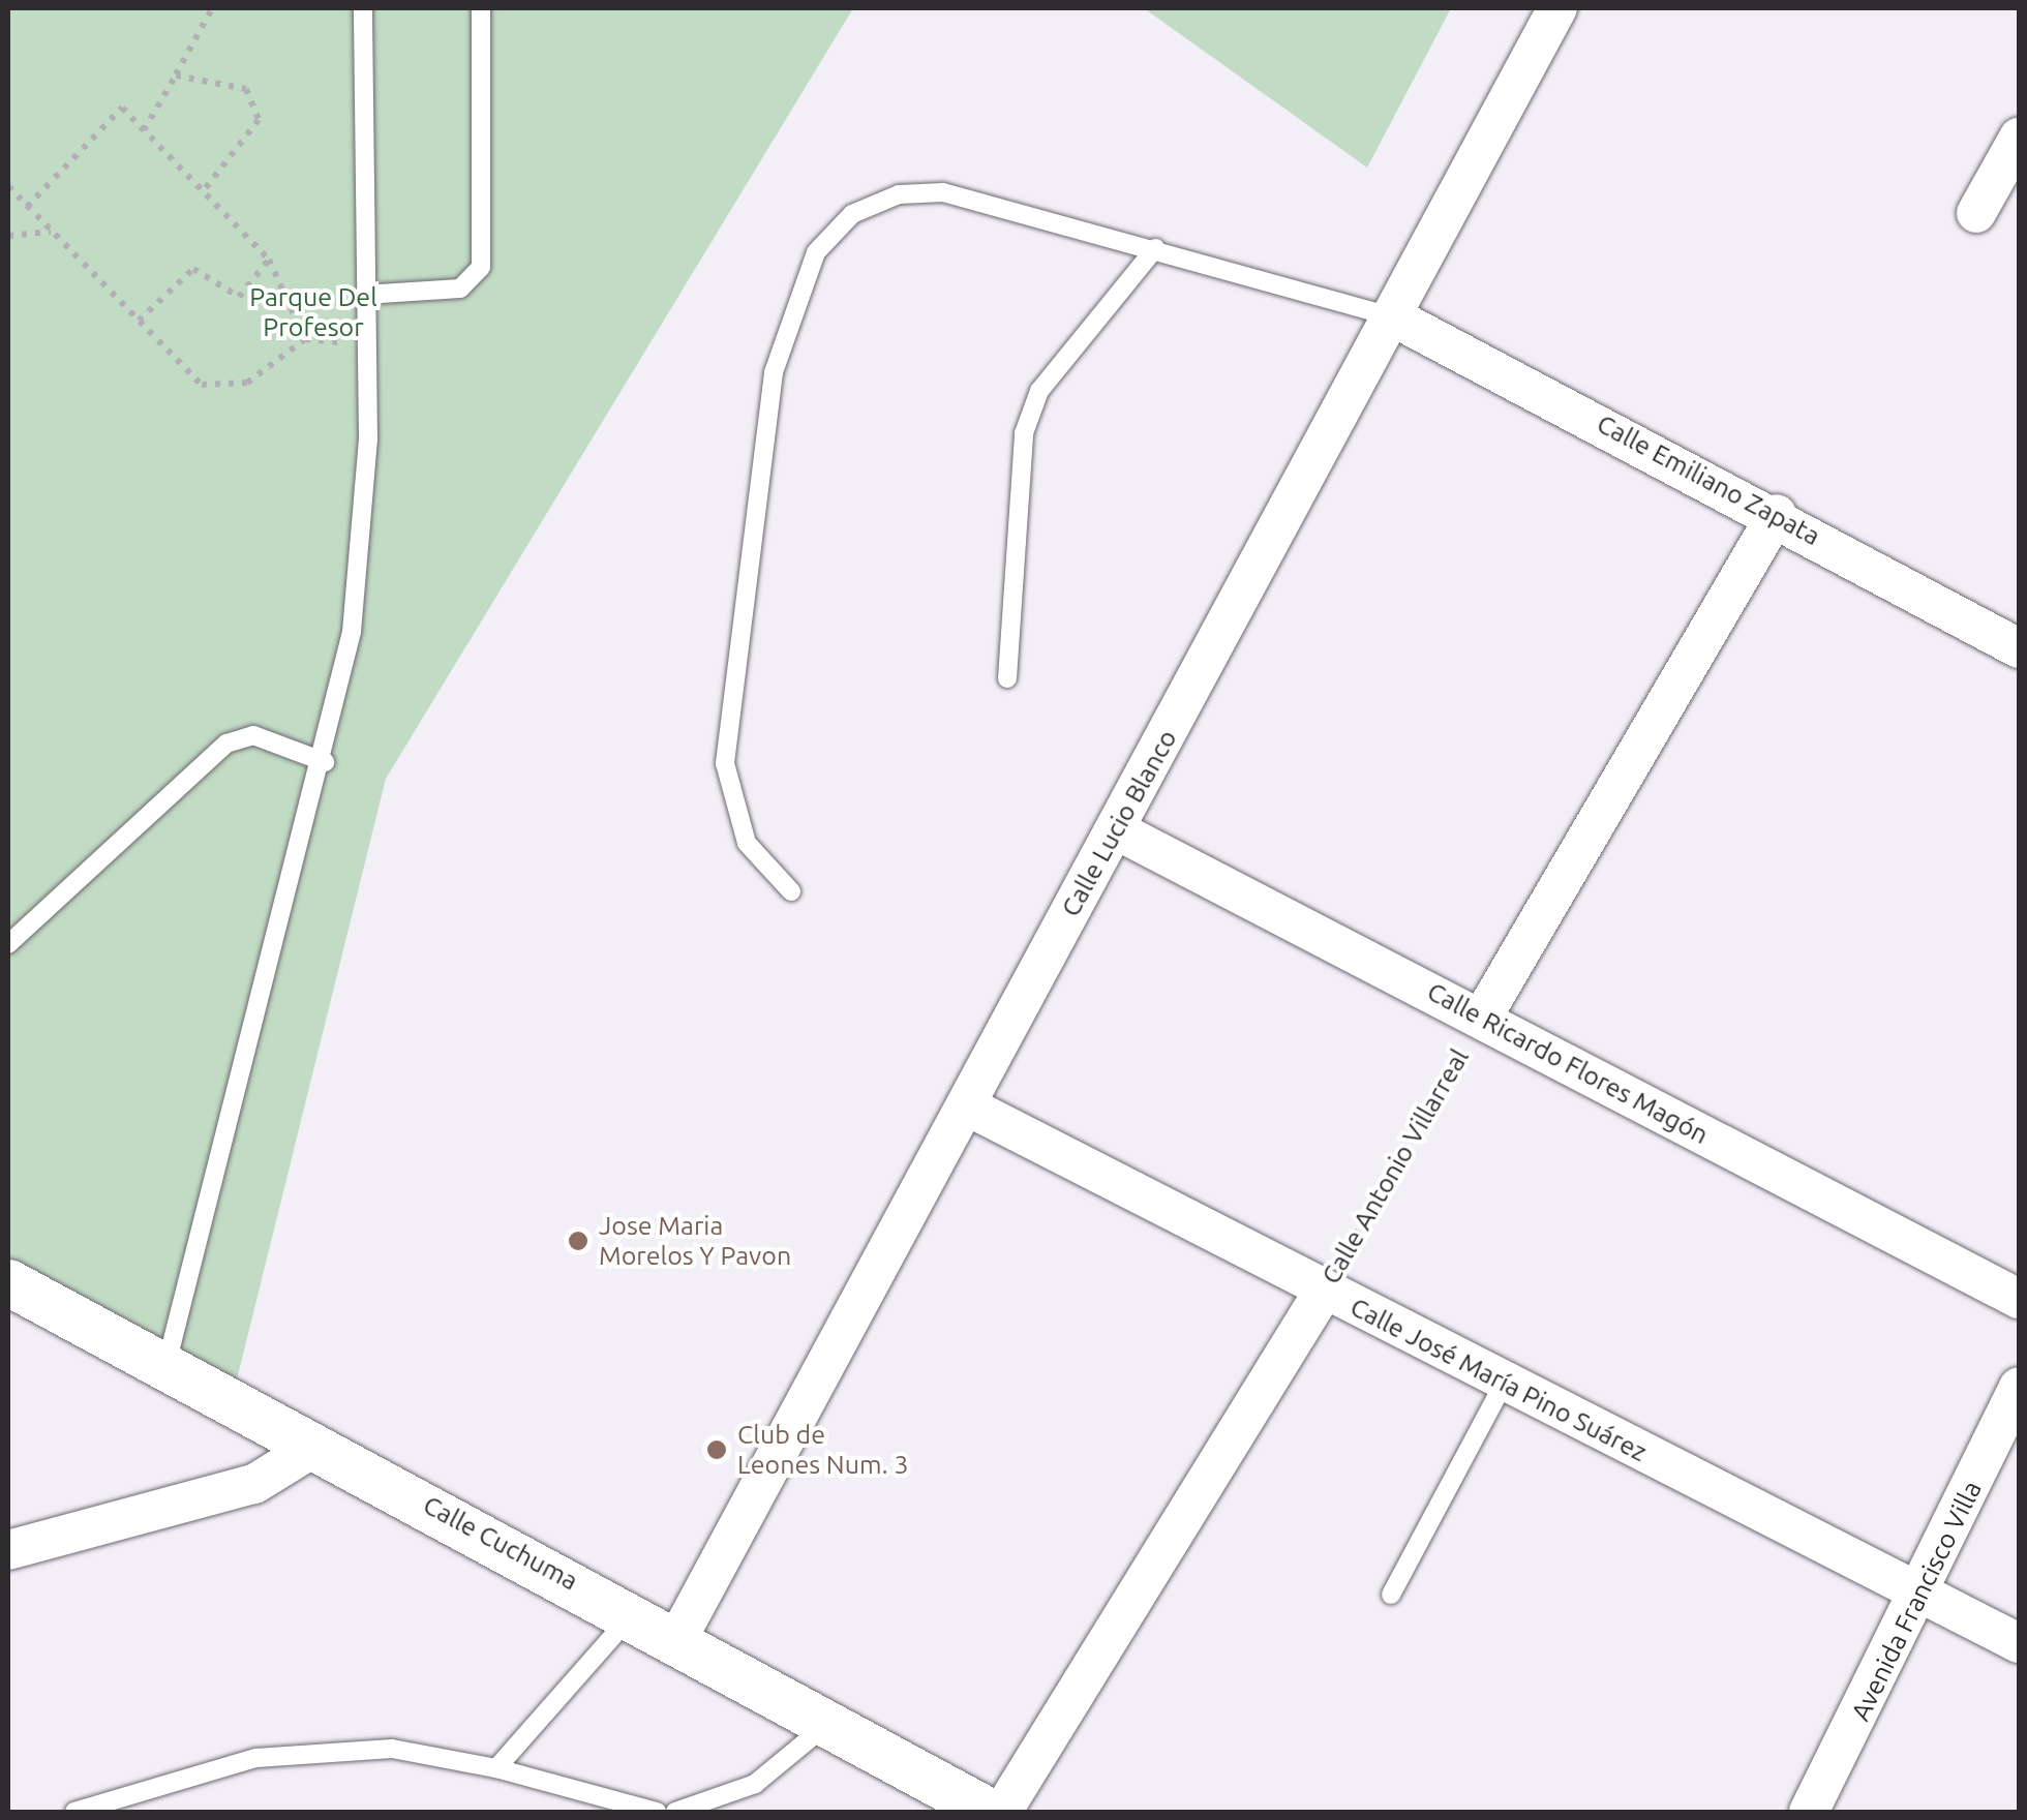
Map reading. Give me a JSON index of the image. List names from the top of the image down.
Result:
{
  "streets": {
    "street": [
      "Calle Emiliano Zapata",
      "Calle Lucio Blanco",
      "Calle Ricardo Flores Magón",
      "Calle Antonio Villarreal",
      "Calle José María Pino Suárez",
      "Calle Cuchuma",
      "Avenida Francisco Villa"
    ]
  },
  "crossings": [
    ["Calle Emiliano Zapata", "Calle Lucio Blanco"],
    ["Calle Lucio Blanco", "Calle Ricardo Flores Magón"],
    ["Calle Lucio Blanco", "Calle José María Pino Suárez"],
    ["Calle Lucio Blanco", "Calle Cuchuma"],
    ["Calle Ricardo Flores Magón", "Calle Antonio Villarreal"],
    ["Calle Antonio Villarreal", "Calle José María Pino Suárez"],
    ["Calle José María Pino Suárez", "Avenida Francisco Villa"]
  ],
  "parks": ["Parque Del Profesor"],
  "places": ["Jose Maria Morelos Y Pavon", "Club de Leones Num. 3"]
}
